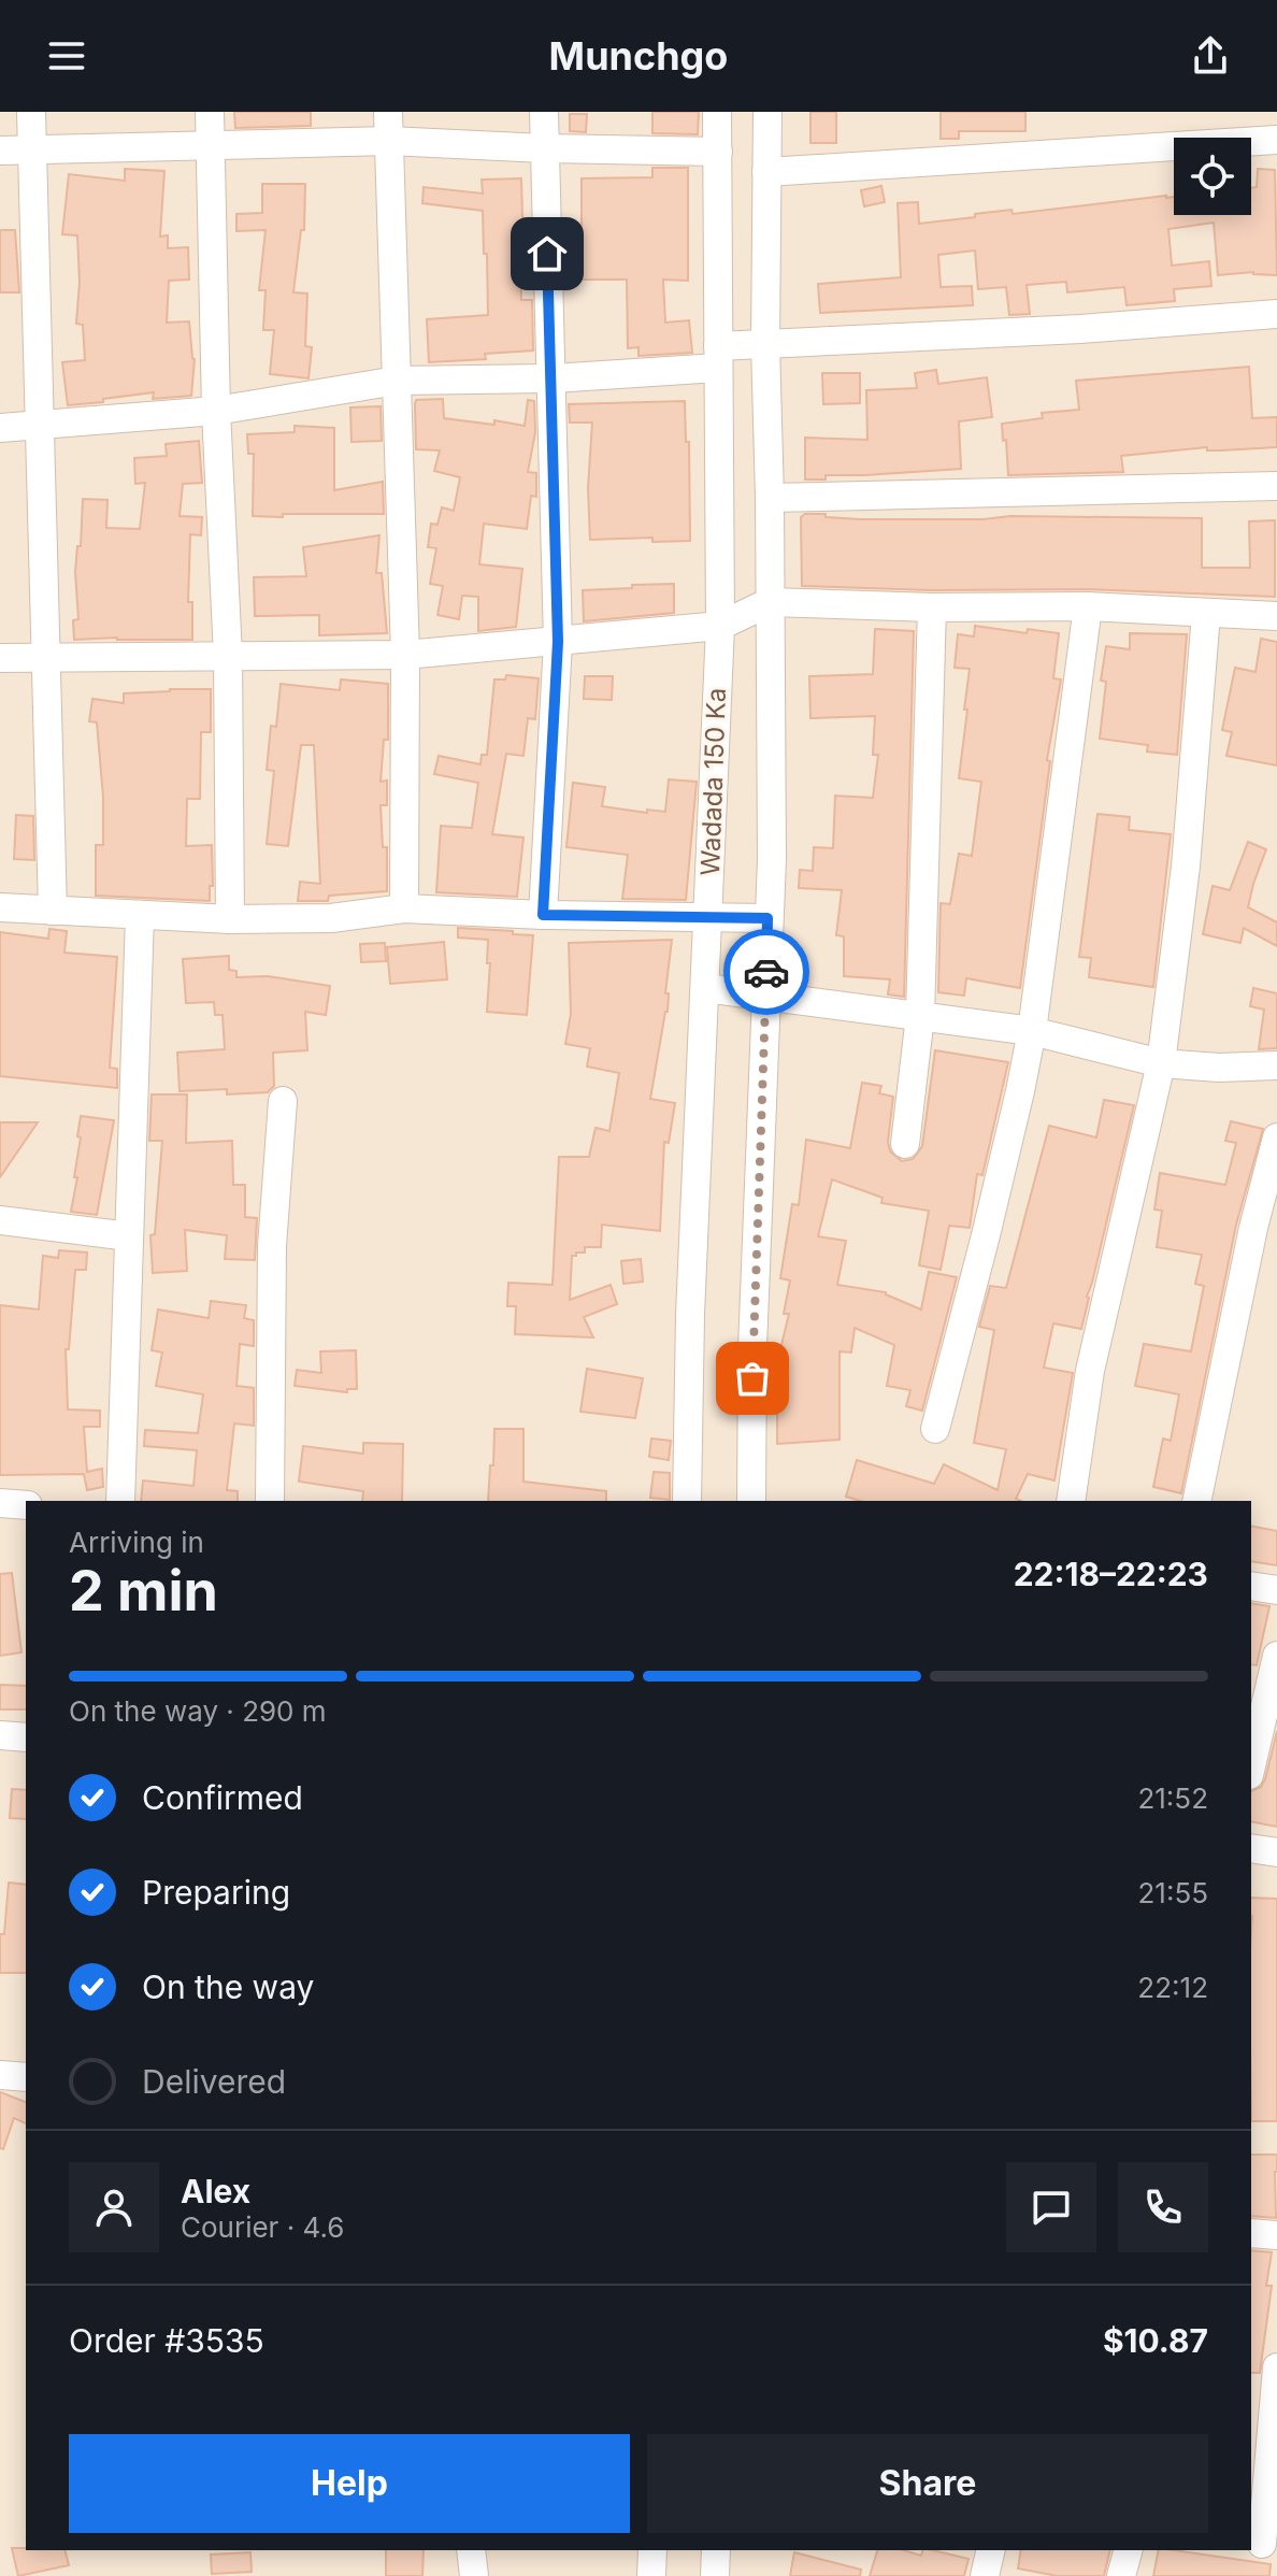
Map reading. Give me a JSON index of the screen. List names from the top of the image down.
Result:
{
  "streets": {
    "street": ["Wadada 150 Ka"]
  },
  "page": {
    "header": "Munchgo",
    "heading": ["2 min", "Arriving in", "22:18–22:23"],
    "panel": [
      "Alex",
      "Courier · 4.6",
      "Order #3535",
      "$10.87"
    ],
    "bar": "On the way · 290 m",
    "list": [
      ["Confirmed", "21:52"],
      ["Preparing", "21:55"],
      ["On the way", "22:12"],
      "Delivered"
    ],
    "buttons": ["Help", "Share"]
  }
}
